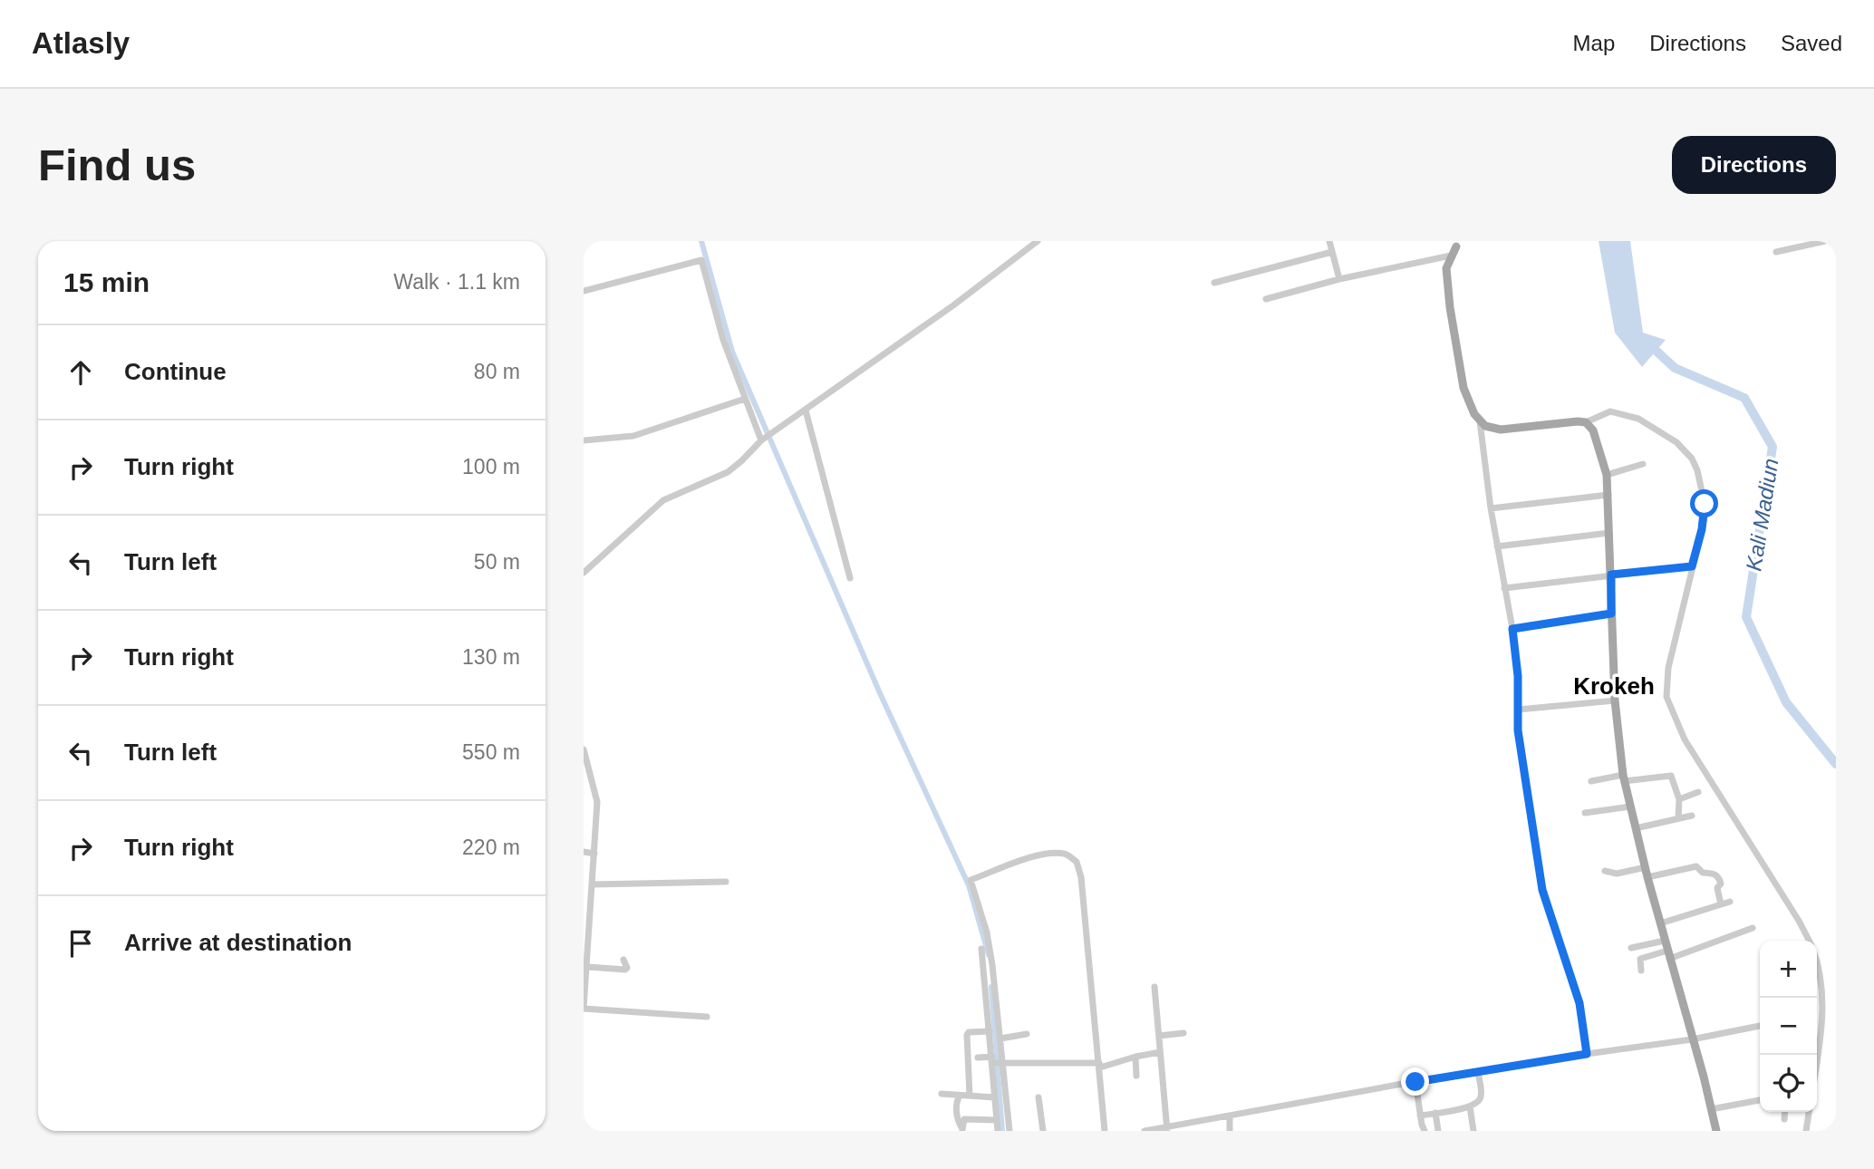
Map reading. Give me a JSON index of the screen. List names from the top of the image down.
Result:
{
  "districts": ["Krokeh"],
  "water": ["Kali Madiun"],
  "page": {
    "header": "Atlasly",
    "nav": ["Map", "Directions", "Saved"],
    "buttons": "Directions",
    "title": "Find us",
    "heading": ["15 min", "Walk · 1.1 km"],
    "list": [
      ["Continue", "80 m"],
      ["Turn right", "100 m"],
      ["Turn left", "50 m"],
      ["Turn right", "130 m"],
      ["Turn left", "550 m"],
      ["Turn right", "220 m"],
      "Arrive at destination"
    ],
    "map_buttons": ["+", "−"]
  }
}
